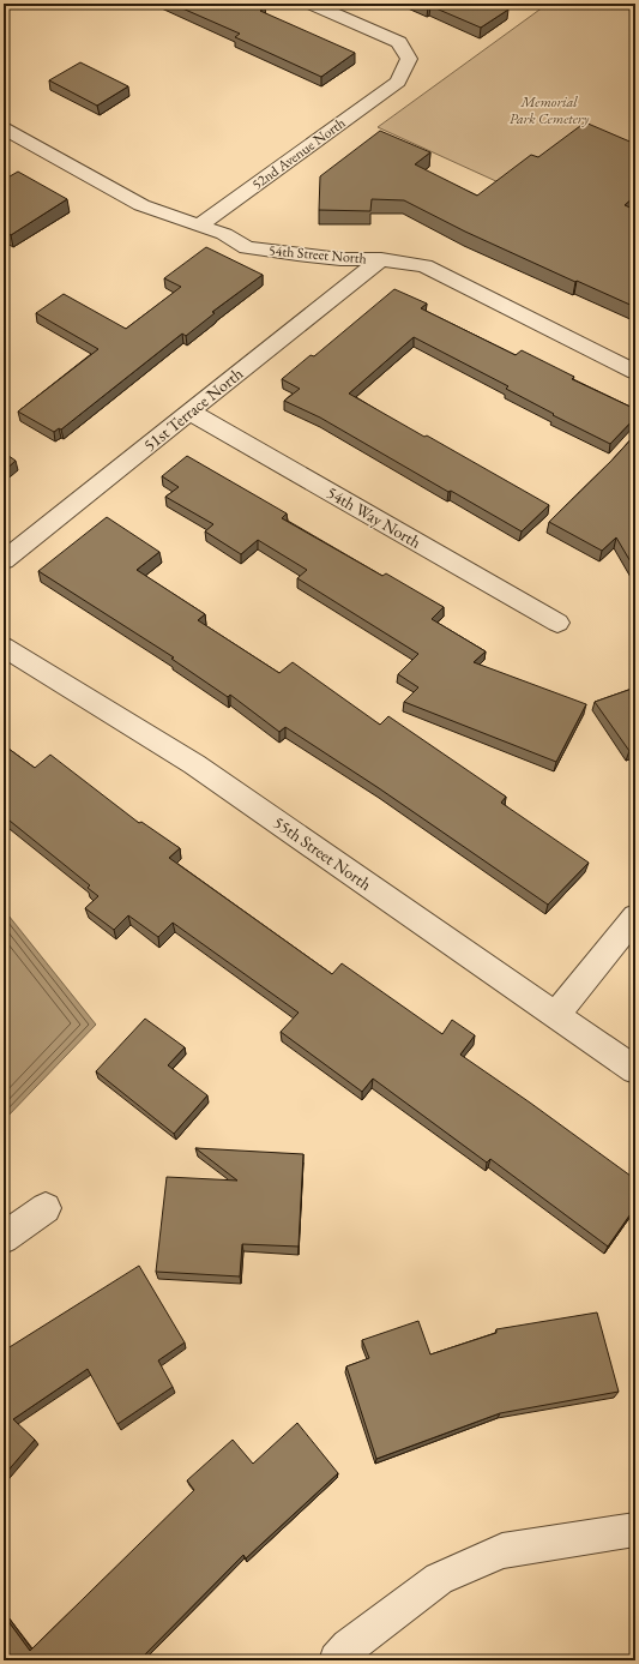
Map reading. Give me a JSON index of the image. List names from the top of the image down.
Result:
{
  "streets": {
    "street": [
      "52nd Avenue North",
      "54th Street North",
      "51st Terrace North",
      "54th Way North",
      "55th Street North"
    ]
  },
  "crossings": [
    ["52nd Avenue North", "54th Street North"],
    ["54th Street North", "51st Terrace North"],
    ["51st Terrace North", "54th Way North"]
  ],
  "parks": ["Memorial Park Cemetery"]
}
